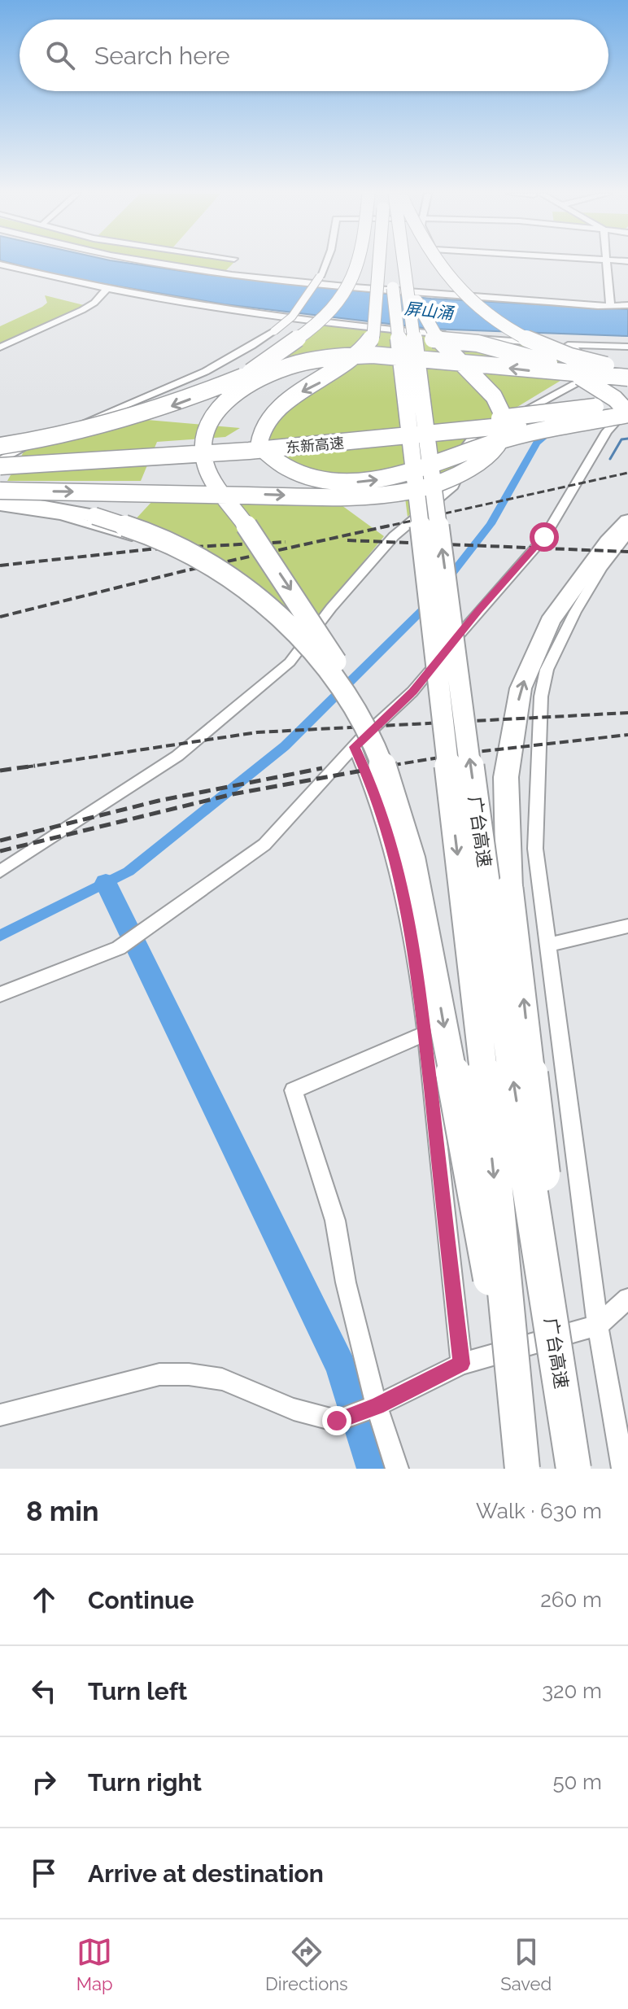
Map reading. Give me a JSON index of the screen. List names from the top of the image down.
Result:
{
  "streets": {
    "highway": ["东新高速", "广台高速"]
  },
  "water": ["屏山涌"],
  "page": {
    "search": "Search here",
    "heading": ["8 min", "Walk · 630 m"],
    "list": [
      ["Continue", "260 m"],
      ["Turn left", "320 m"],
      ["Turn right", "50 m"],
      "Arrive at destination"
    ],
    "nav": ["Map", "Directions", "Saved"]
  }
}
